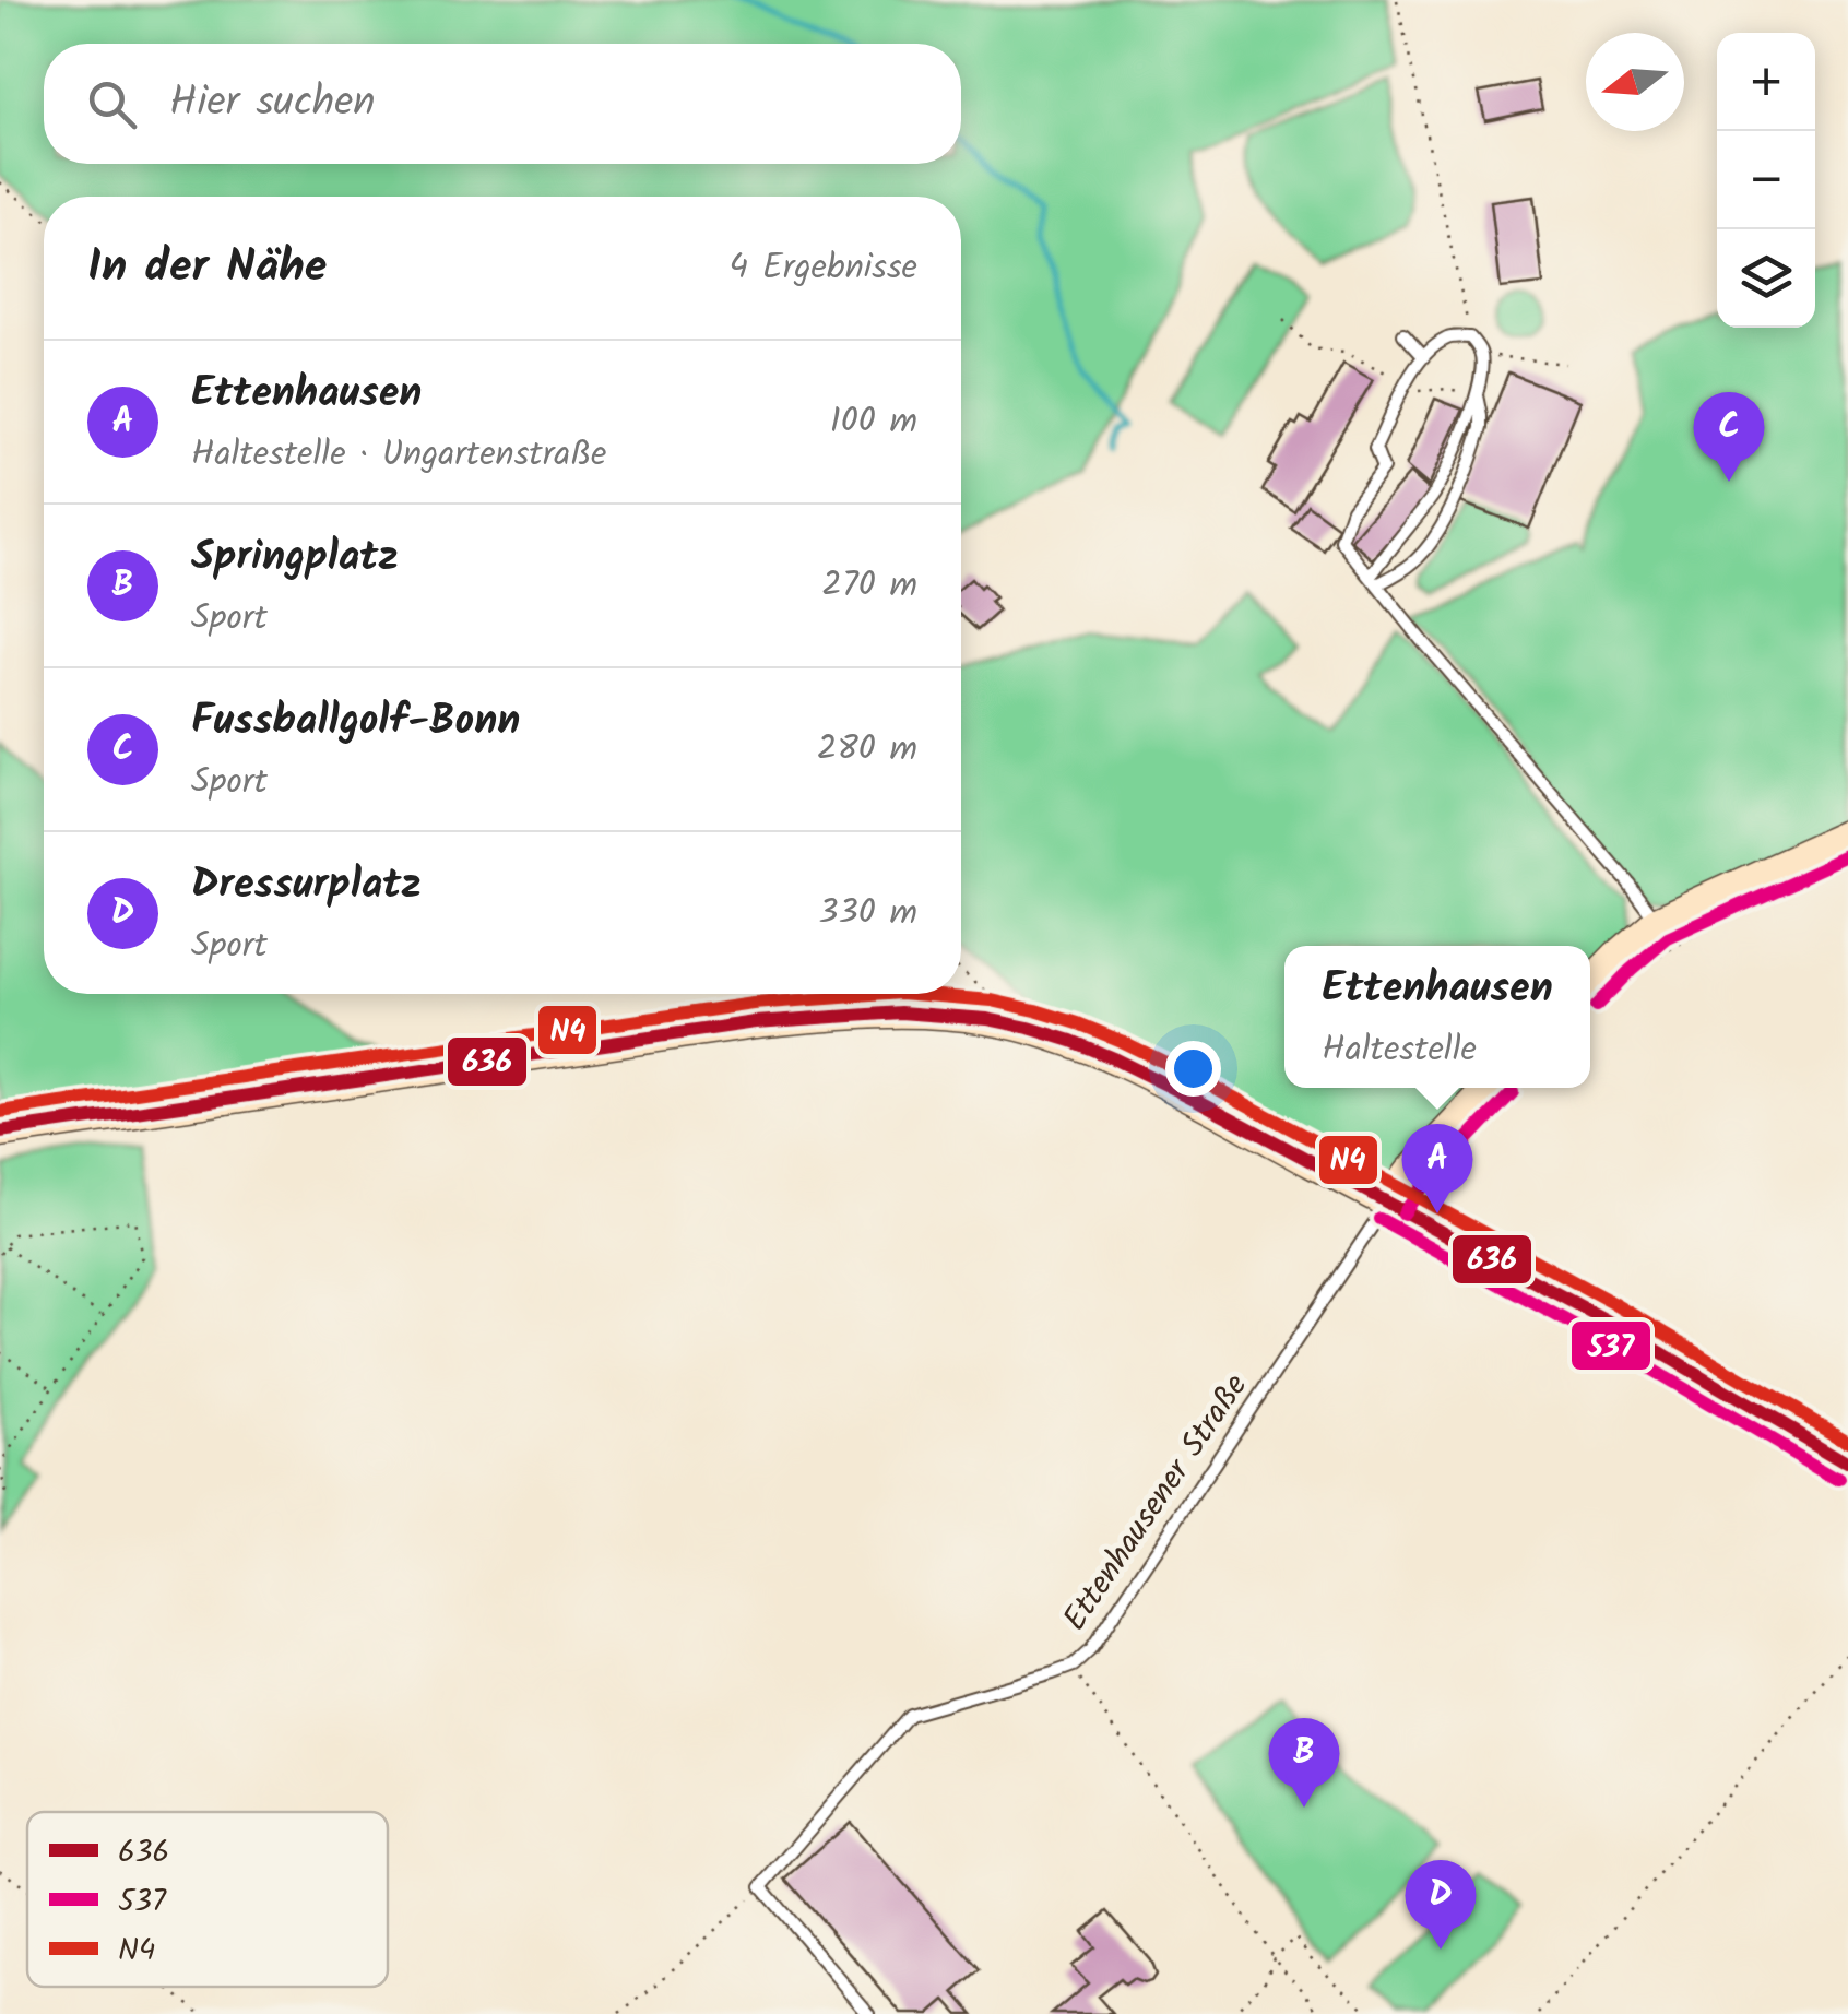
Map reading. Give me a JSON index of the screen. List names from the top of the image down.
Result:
{
  "streets": {
    "lane": ["Ettenhausener Straße"]
  },
  "lines": ["transit line 537", "transit line N4", "transit line 636"],
  "legend": ["636", "537", "N4"],
  "north": "left",
  "page": {
    "map_buttons": ["+", "−"],
    "search": "Hier suchen",
    "heading": ["In der Nähe", "4 Ergebnisse"],
    "list": [
      {
        "mark": "A",
        "name": "Ettenhausen",
        "note": "Haltestelle · Ungartenstraße",
        "value": "100 m"
      },
      {
        "mark": "B",
        "name": "Springplatz",
        "note": "Sport",
        "value": "270 m"
      },
      {
        "mark": "C",
        "name": "Fussballgolf-Bonn",
        "note": "Sport",
        "value": "280 m"
      },
      {
        "mark": "D",
        "name": "Dressurplatz",
        "note": "Sport",
        "value": "330 m"
      }
    ],
    "pins": [
      "C",
      "A",
      "B",
      "D"
    ],
    "popup": ["Ettenhausen", "Haltestelle"]
  }
}
